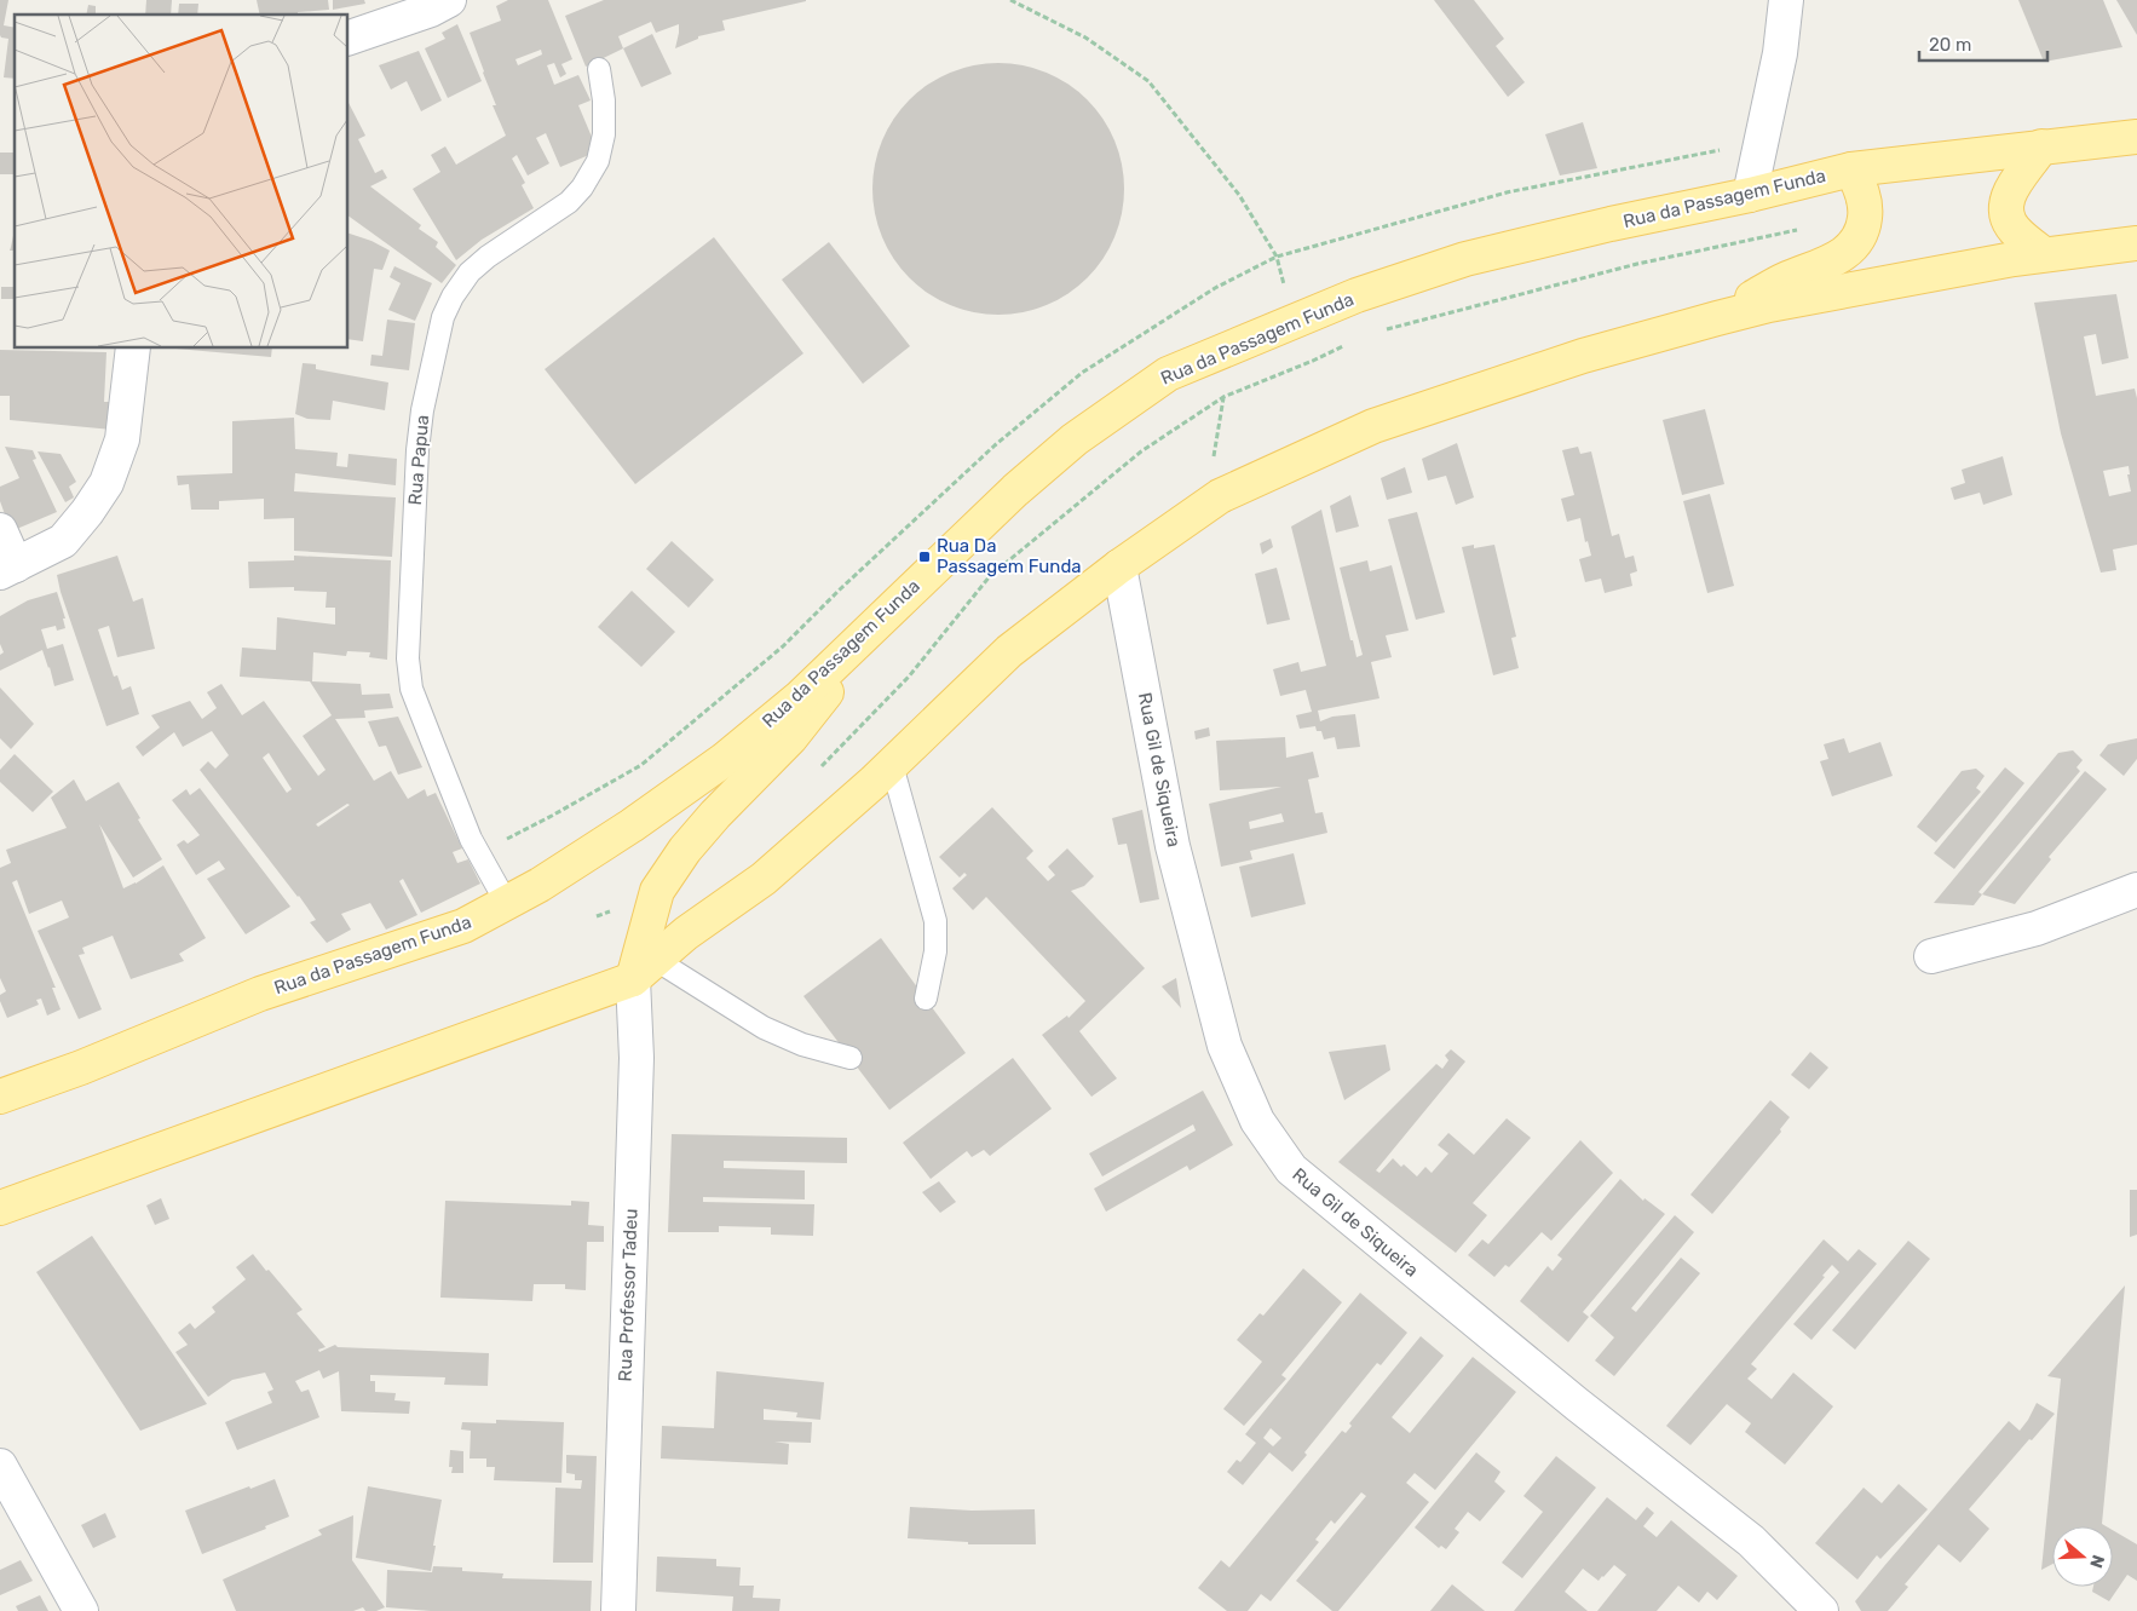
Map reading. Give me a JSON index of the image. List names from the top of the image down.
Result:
{
  "streets": {
    "main road": ["Rua da Passagem Funda"],
    "street": ["Rua Gil de Siqueira", "Rua Professor Tadeu"],
    "lane": ["Rua Papua"]
  },
  "crossings": [
    ["Rua da Passagem Funda", "Rua Papua"]
  ],
  "places": {
    "transit": ["Rua Da Passagem Funda"]
  },
  "scale_bar": "20 m",
  "north": "right"
}
